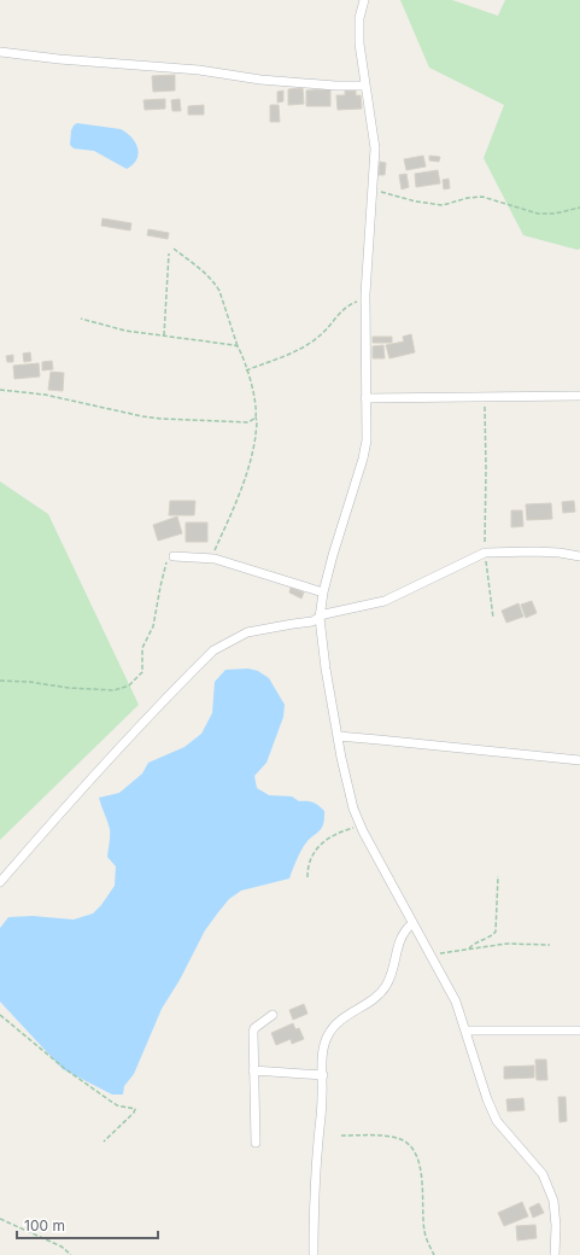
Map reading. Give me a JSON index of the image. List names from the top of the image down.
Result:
{
  "scale_bar": "100 m"
}
